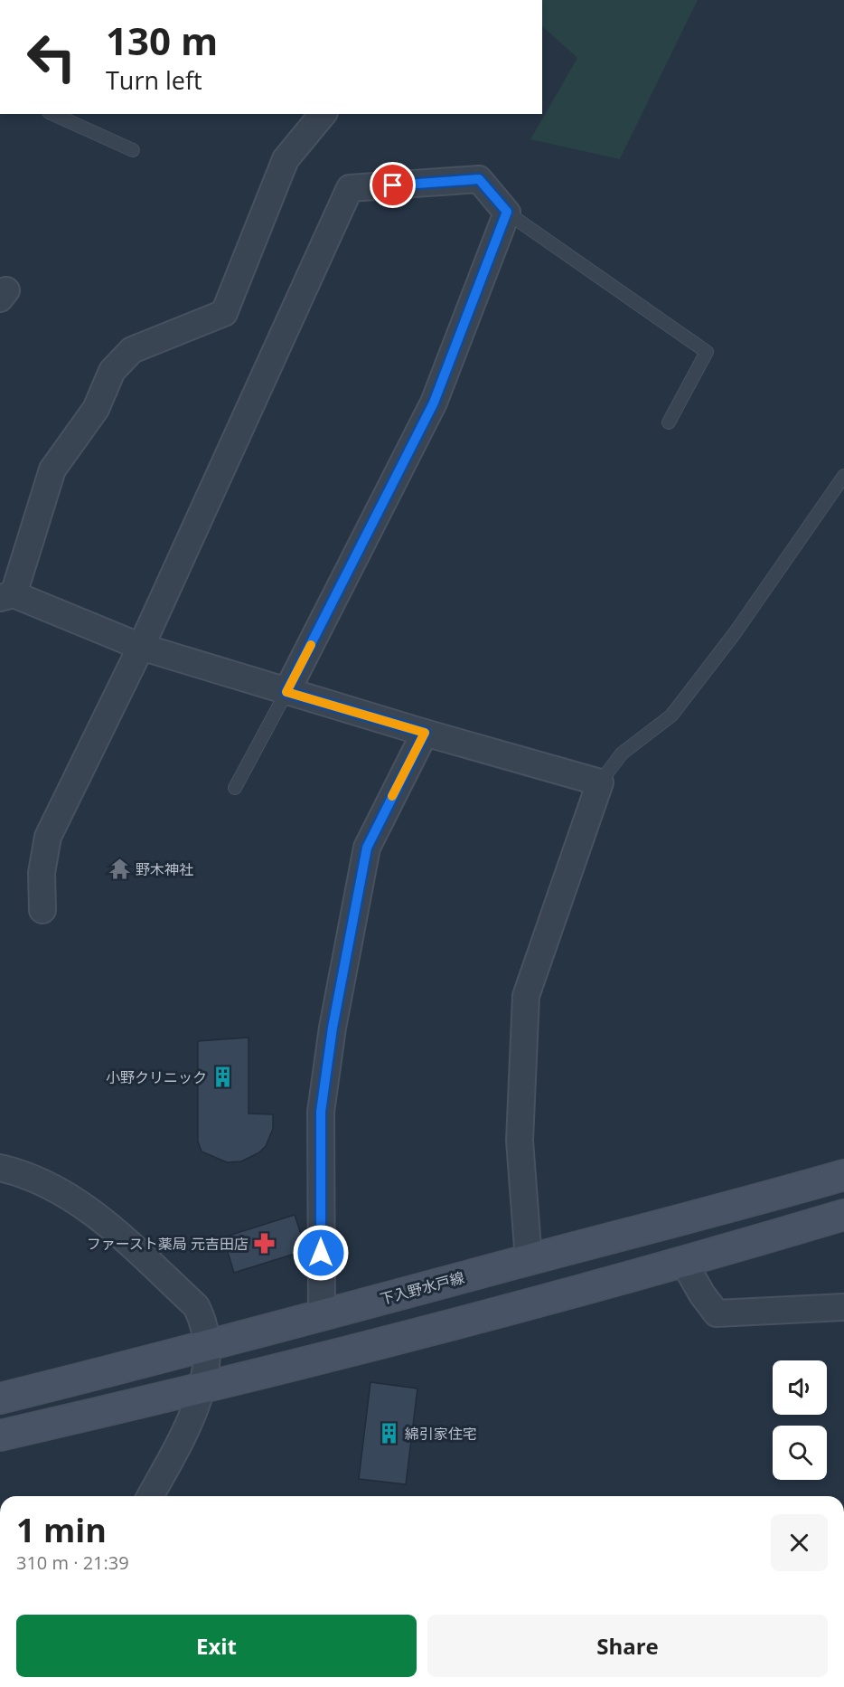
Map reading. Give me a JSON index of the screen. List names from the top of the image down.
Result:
{
  "streets": {
    "main road": ["下入野水戸線"]
  },
  "places": {
    "temple": ["野木神社"],
    "building": ["小野クリニック", "綿引家住宅"],
    "pharmacy": ["ファースト薬局 元吉田店"]
  },
  "page": {
    "turn": ["130 m", "Turn left"],
    "heading": ["1 min", "310 m · 21:39"],
    "buttons": ["Exit", "Share"]
  }
}
